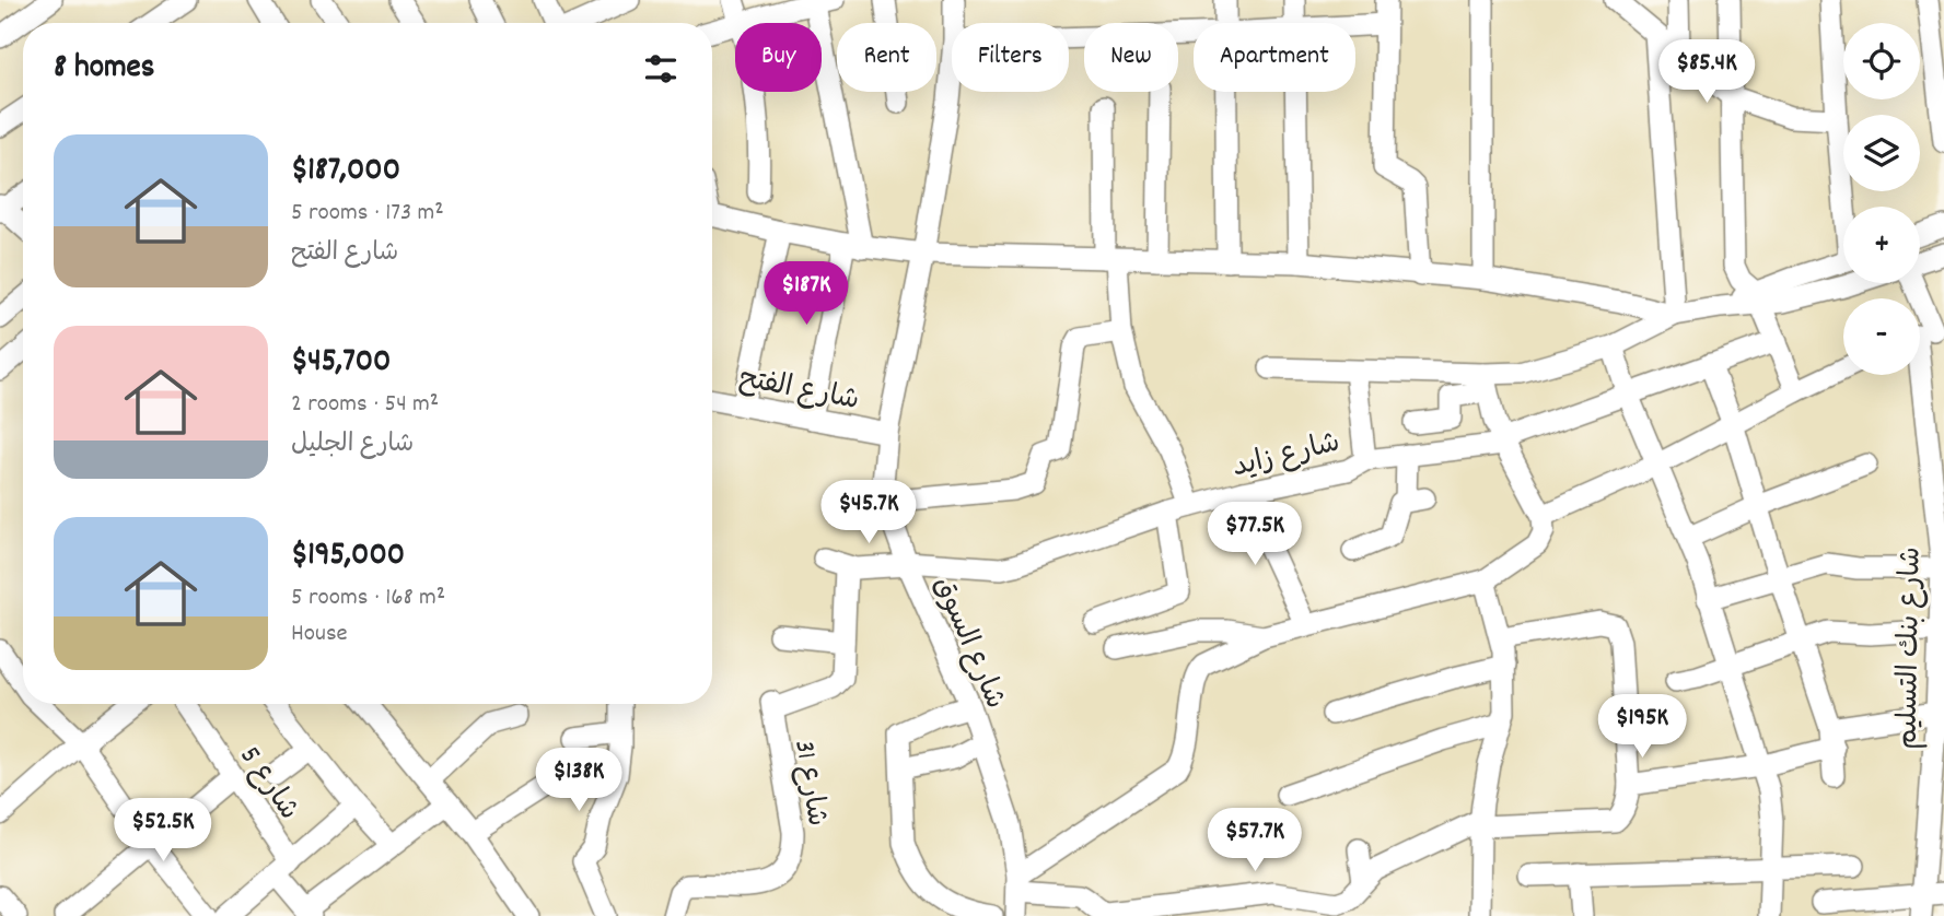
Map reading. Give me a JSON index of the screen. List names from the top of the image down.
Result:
{
  "streets": {
    "street": [
      "شارع الفتح",
      "شارع زايد",
      "شارع السوق",
      "شارع بنك التسليم",
      "شارع 5",
      "شارع 31"
    ]
  },
  "crossings": [
    ["شارع الفتح", "شارع السوق"],
    ["شارع زايد", "شارع السوق"]
  ],
  "page": {
    "map_buttons": ["+", "−"],
    "chip": [
      "Buy",
      "Rent",
      "Filters",
      "New",
      "Apartment"
    ],
    "heading": "8 homes",
    "price": [
      "$85.4K",
      "$187K",
      "$45.7K",
      "$77.5K",
      "$195K",
      "$138K",
      "$52.5K",
      "$57.7K"
    ],
    "list": [
      {
        "name": "$187,000",
        "note": "5 rooms · 173 m² · شارع الفتح"
      },
      {
        "name": "$45,700",
        "note": "2 rooms · 54 m² · شارع الجليل"
      },
      {
        "name": "$195,000",
        "note": "5 rooms · 168 m² · House"
      }
    ]
  }
}
